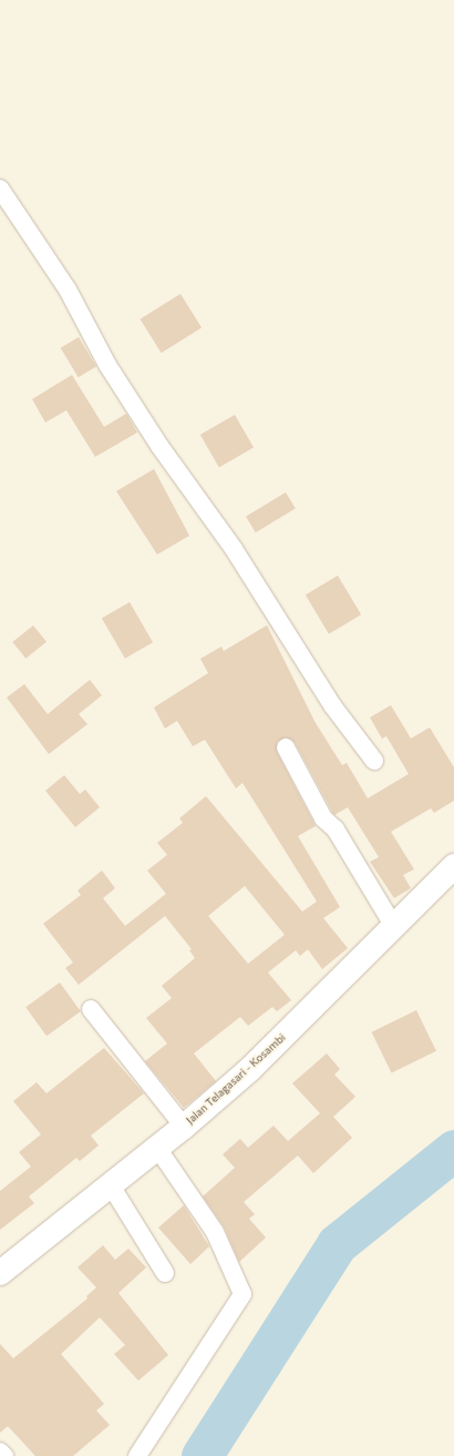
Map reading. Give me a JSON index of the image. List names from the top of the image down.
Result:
{
  "streets": {
    "main road": ["Jalan Telagasari - Kosambi"]
  }
}
